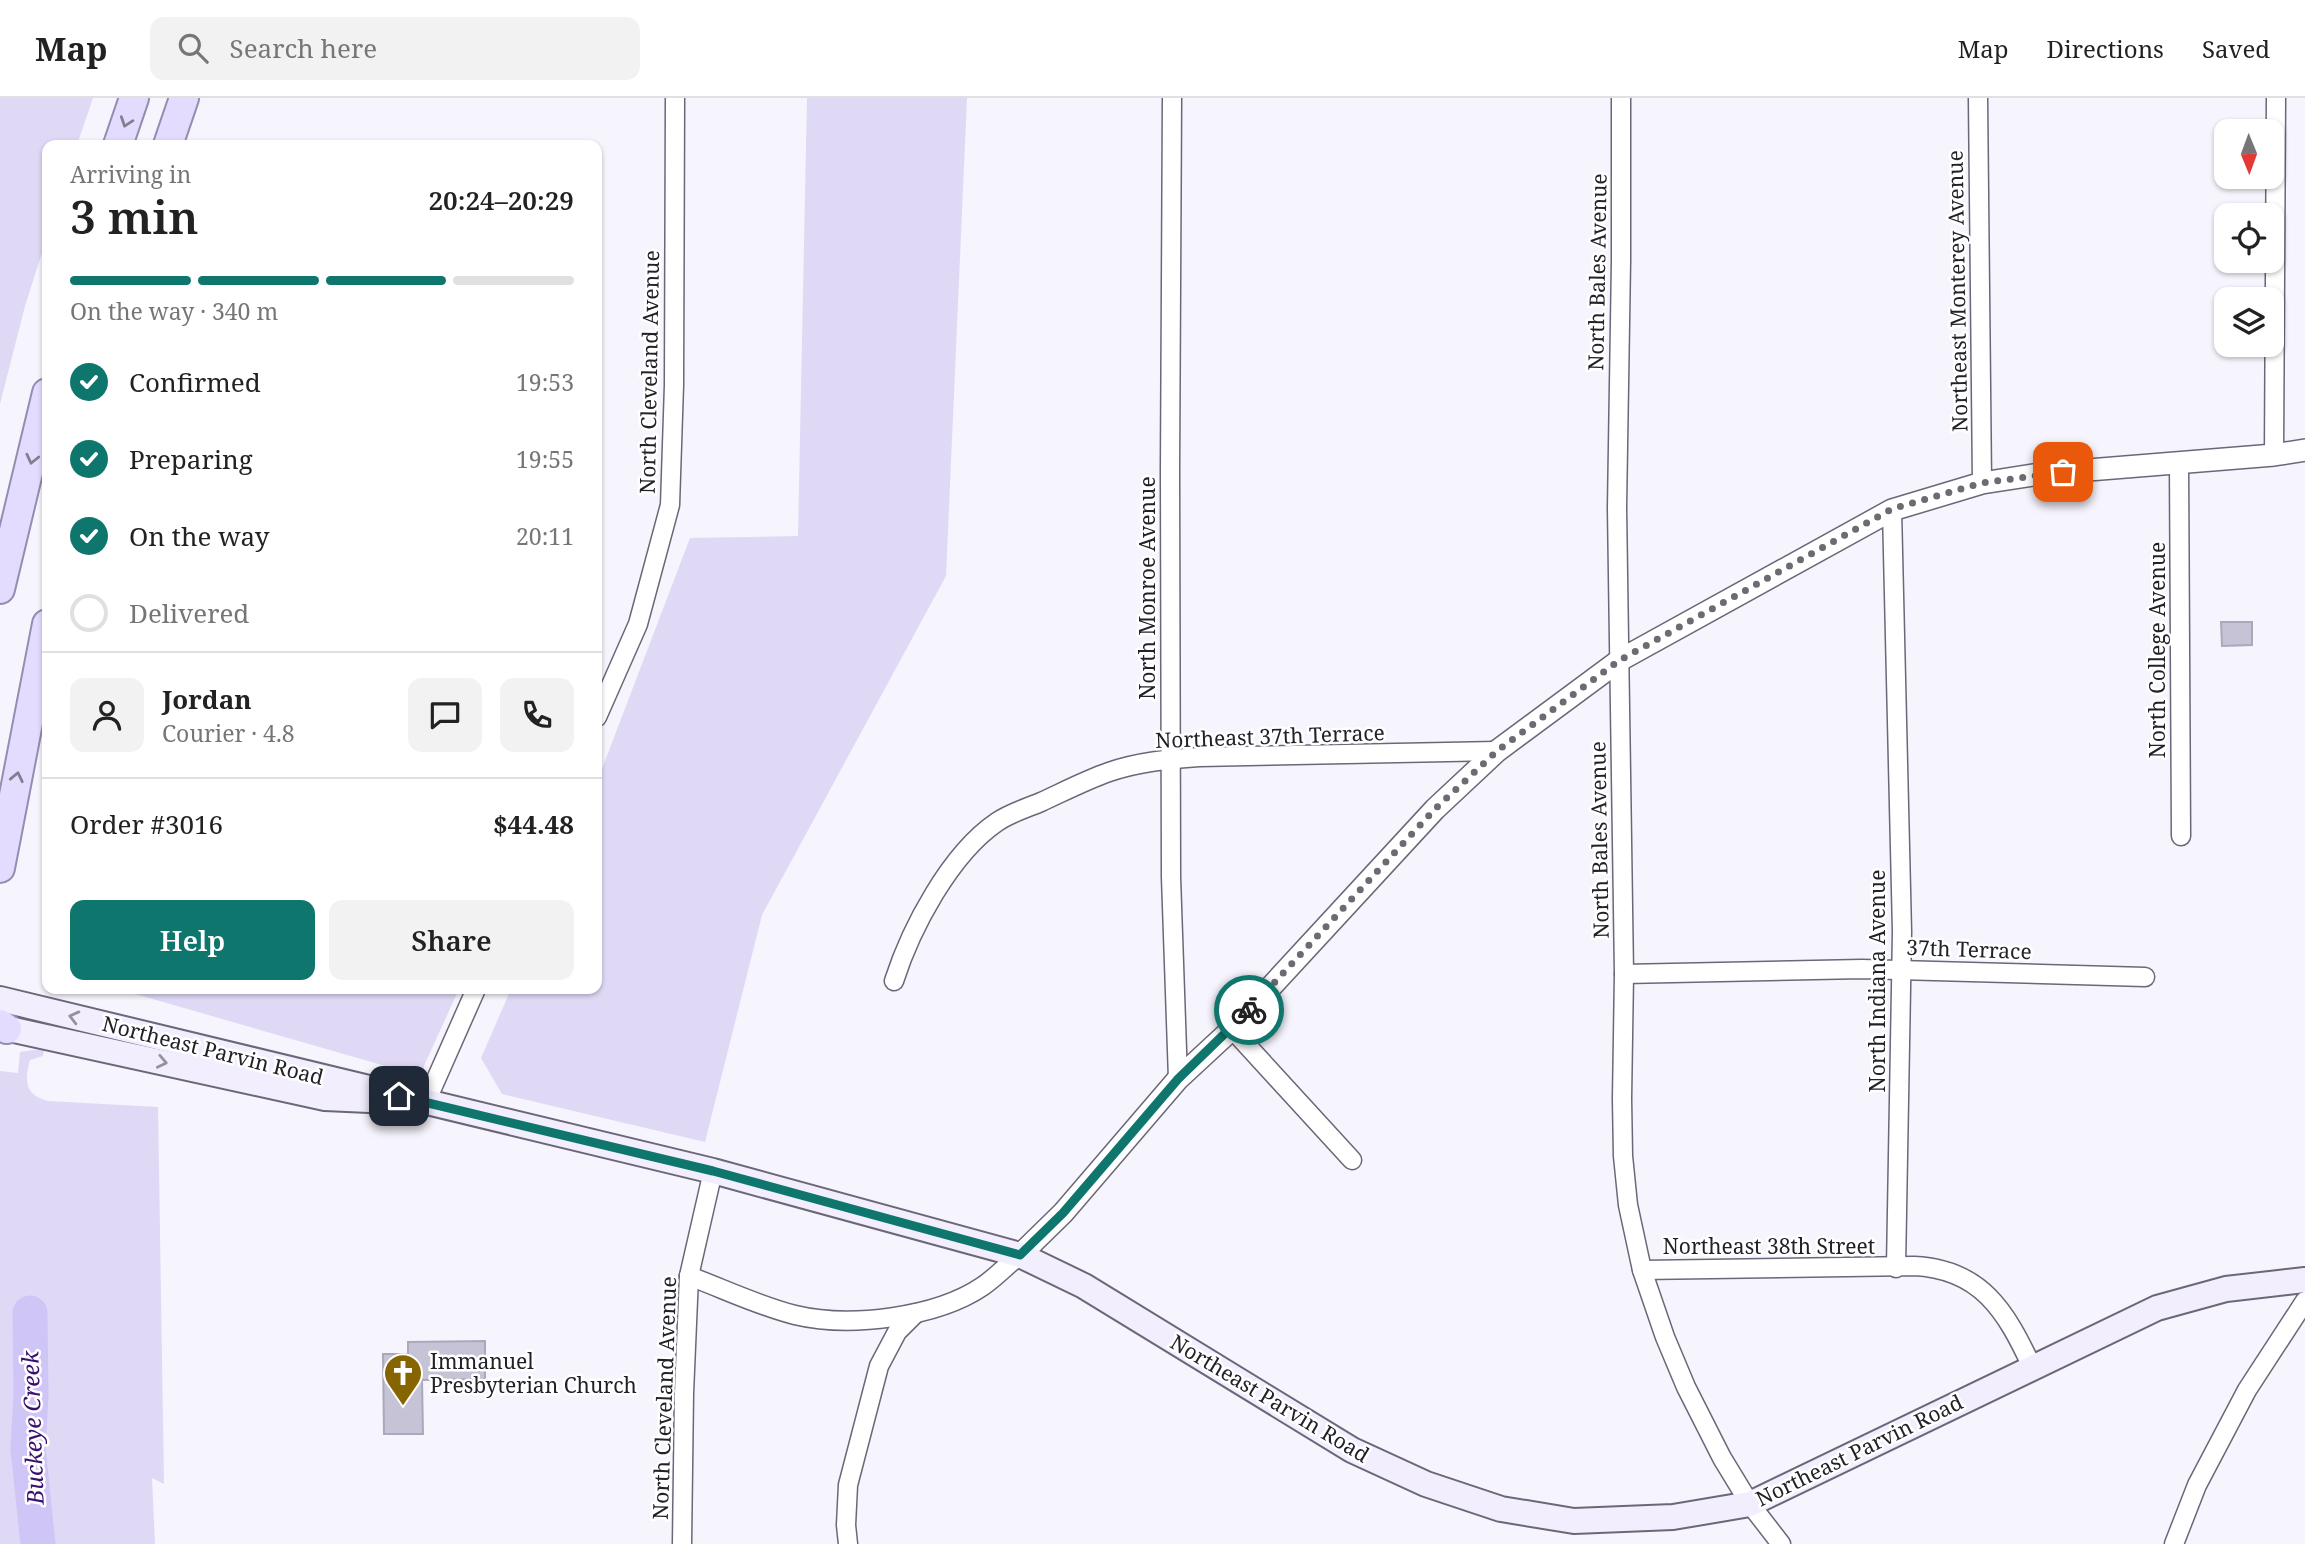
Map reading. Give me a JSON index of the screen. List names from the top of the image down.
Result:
{
  "streets": {
    "main road": ["Northeast Parvin Road"],
    "street": [
      "North Bales Avenue",
      "Northeast Monterey Avenue",
      "North Cleveland Avenue",
      "North Monroe Avenue",
      "North College Avenue",
      "Northeast 37th Terrace",
      "37th Terrace",
      "North Indiana Avenue",
      "Northeast 38th Street"
    ]
  },
  "crossings": [
    ["North Bales Avenue", "37th Terrace"],
    ["North Bales Avenue", "Northeast Parvin Road"],
    ["North Bales Avenue", "Northeast 38th Street"],
    ["North Cleveland Avenue", "Northeast Parvin Road"],
    ["North Monroe Avenue", "Northeast 37th Terrace"],
    ["37th Terrace", "North Indiana Avenue"],
    ["North Indiana Avenue", "Northeast 38th Street"]
  ],
  "water": ["Buckeye Creek"],
  "places": {
    "church": ["Immanuel Presbyterian Church"]
  },
  "north": "bottom",
  "page": {
    "header": "Map",
    "search": "Search here",
    "nav": ["Map", "Directions", "Saved"],
    "heading": ["3 min", "Arriving in", "20:24–20:29"],
    "panel": [
      "Jordan",
      "Courier · 4.8",
      "Order #3016",
      "$44.48"
    ],
    "bar": "On the way · 340 m",
    "list": [
      ["Confirmed", "19:53"],
      ["Preparing", "19:55"],
      ["On the way", "20:11"],
      "Delivered"
    ],
    "buttons": ["Help", "Share"]
  }
}
